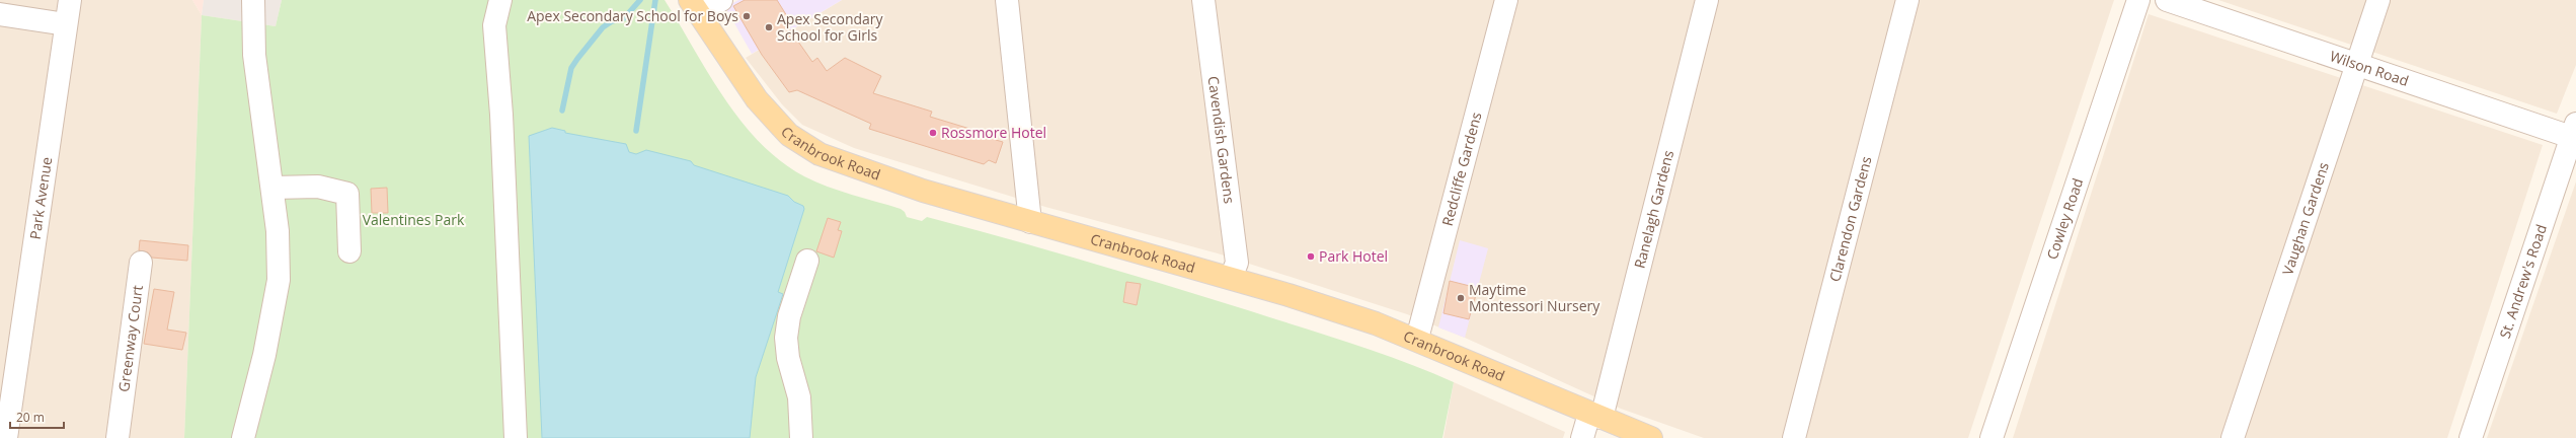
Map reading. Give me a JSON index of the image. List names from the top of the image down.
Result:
{
  "streets": {
    "main road": ["Cranbrook Road"],
    "street": [
      "Wilson Road",
      "Cavendish Gardens",
      "Redcliffe Gardens",
      "Park Avenue",
      "Ranelagh Gardens",
      "Clarendon Gardens",
      "Cowley Road",
      "Vaughan Gardens",
      "St. Andrew's Road",
      "Greenway Court"
    ]
  },
  "crossings": [
    ["Wilson Road", "Vaughan Gardens"],
    ["Wilson Road", "St. Andrew's Road"],
    ["Cavendish Gardens", "Cranbrook Road"],
    ["Cranbrook Road", "Redcliffe Gardens"],
    ["Cranbrook Road", "Ranelagh Gardens"]
  ],
  "parks": ["Valentines Park"],
  "places": [
    "Apex Secondary School for Boys",
    "Apex Secondary School for Girls",
    "Rossmore Hotel",
    "Park Hotel",
    "Maytime Montessori Nursery"
  ],
  "scale_bar": "20 m"
}
